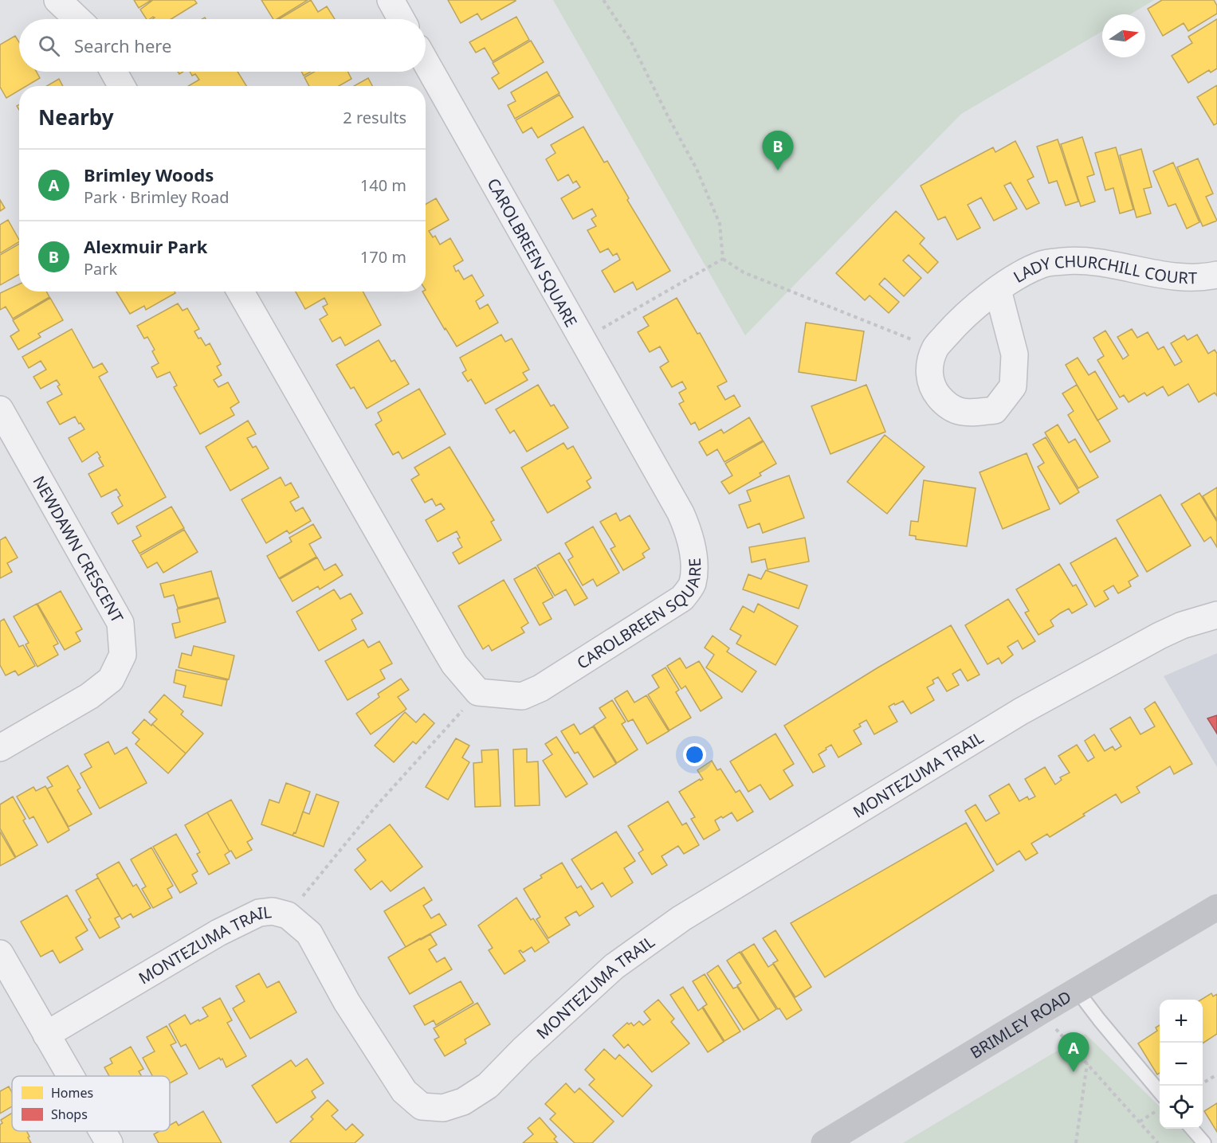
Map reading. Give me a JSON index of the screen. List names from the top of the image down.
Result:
{
  "streets": {
    "main road": ["BRIMLEY ROAD"],
    "street": [
      "CAROLBREEN SQUARE",
      "LADY CHURCHILL COURT",
      "NEWDAWN CRESCENT",
      "MONTEZUMA TRAIL"
    ]
  },
  "legend": ["Homes", "Shops"],
  "north": "right",
  "page": {
    "search": "Search here",
    "heading": ["Nearby", "2 results"],
    "pins": ["B", "A"],
    "list": [
      {
        "mark": "A",
        "name": "Brimley Woods",
        "note": "Park · Brimley Road",
        "value": "140 m"
      },
      {
        "mark": "B",
        "name": "Alexmuir Park",
        "note": "Park",
        "value": "170 m"
      }
    ],
    "map_buttons": ["+", "−"]
  }
}
